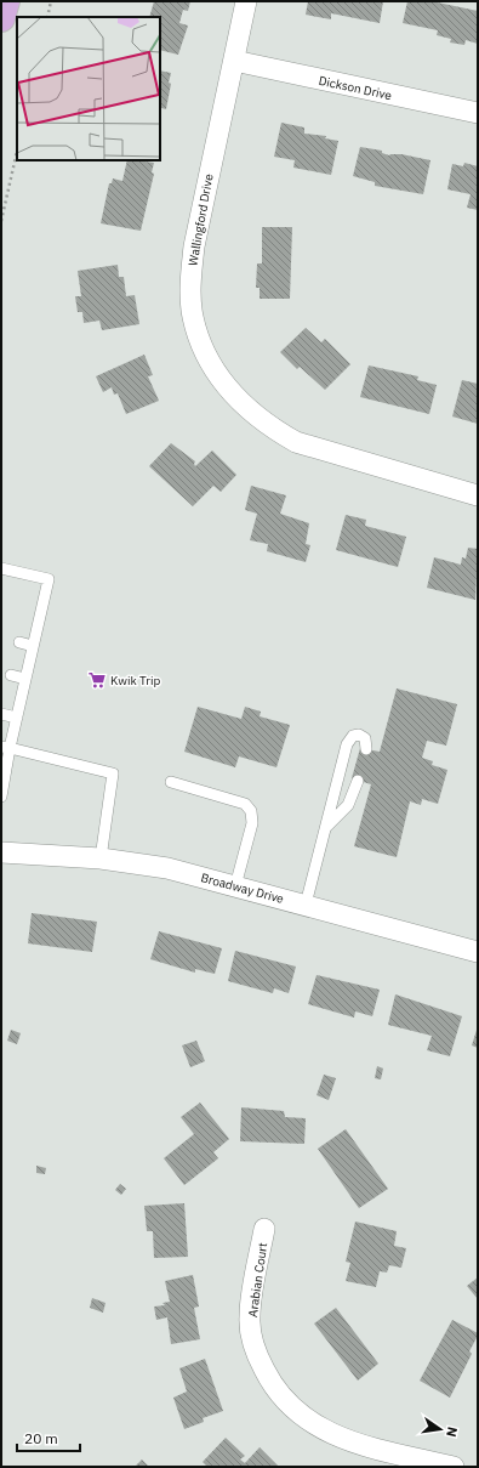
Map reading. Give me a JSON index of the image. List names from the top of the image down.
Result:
{
  "streets": {
    "street": [
      "Dickson Drive",
      "Wallingford Drive",
      "Broadway Drive",
      "Arabian Court"
    ]
  },
  "crossings": [
    ["Dickson Drive", "Wallingford Drive"]
  ],
  "places": {
    "supermarket": ["Kwik Trip"]
  },
  "scale_bar": "20 m",
  "north": "right"
}
